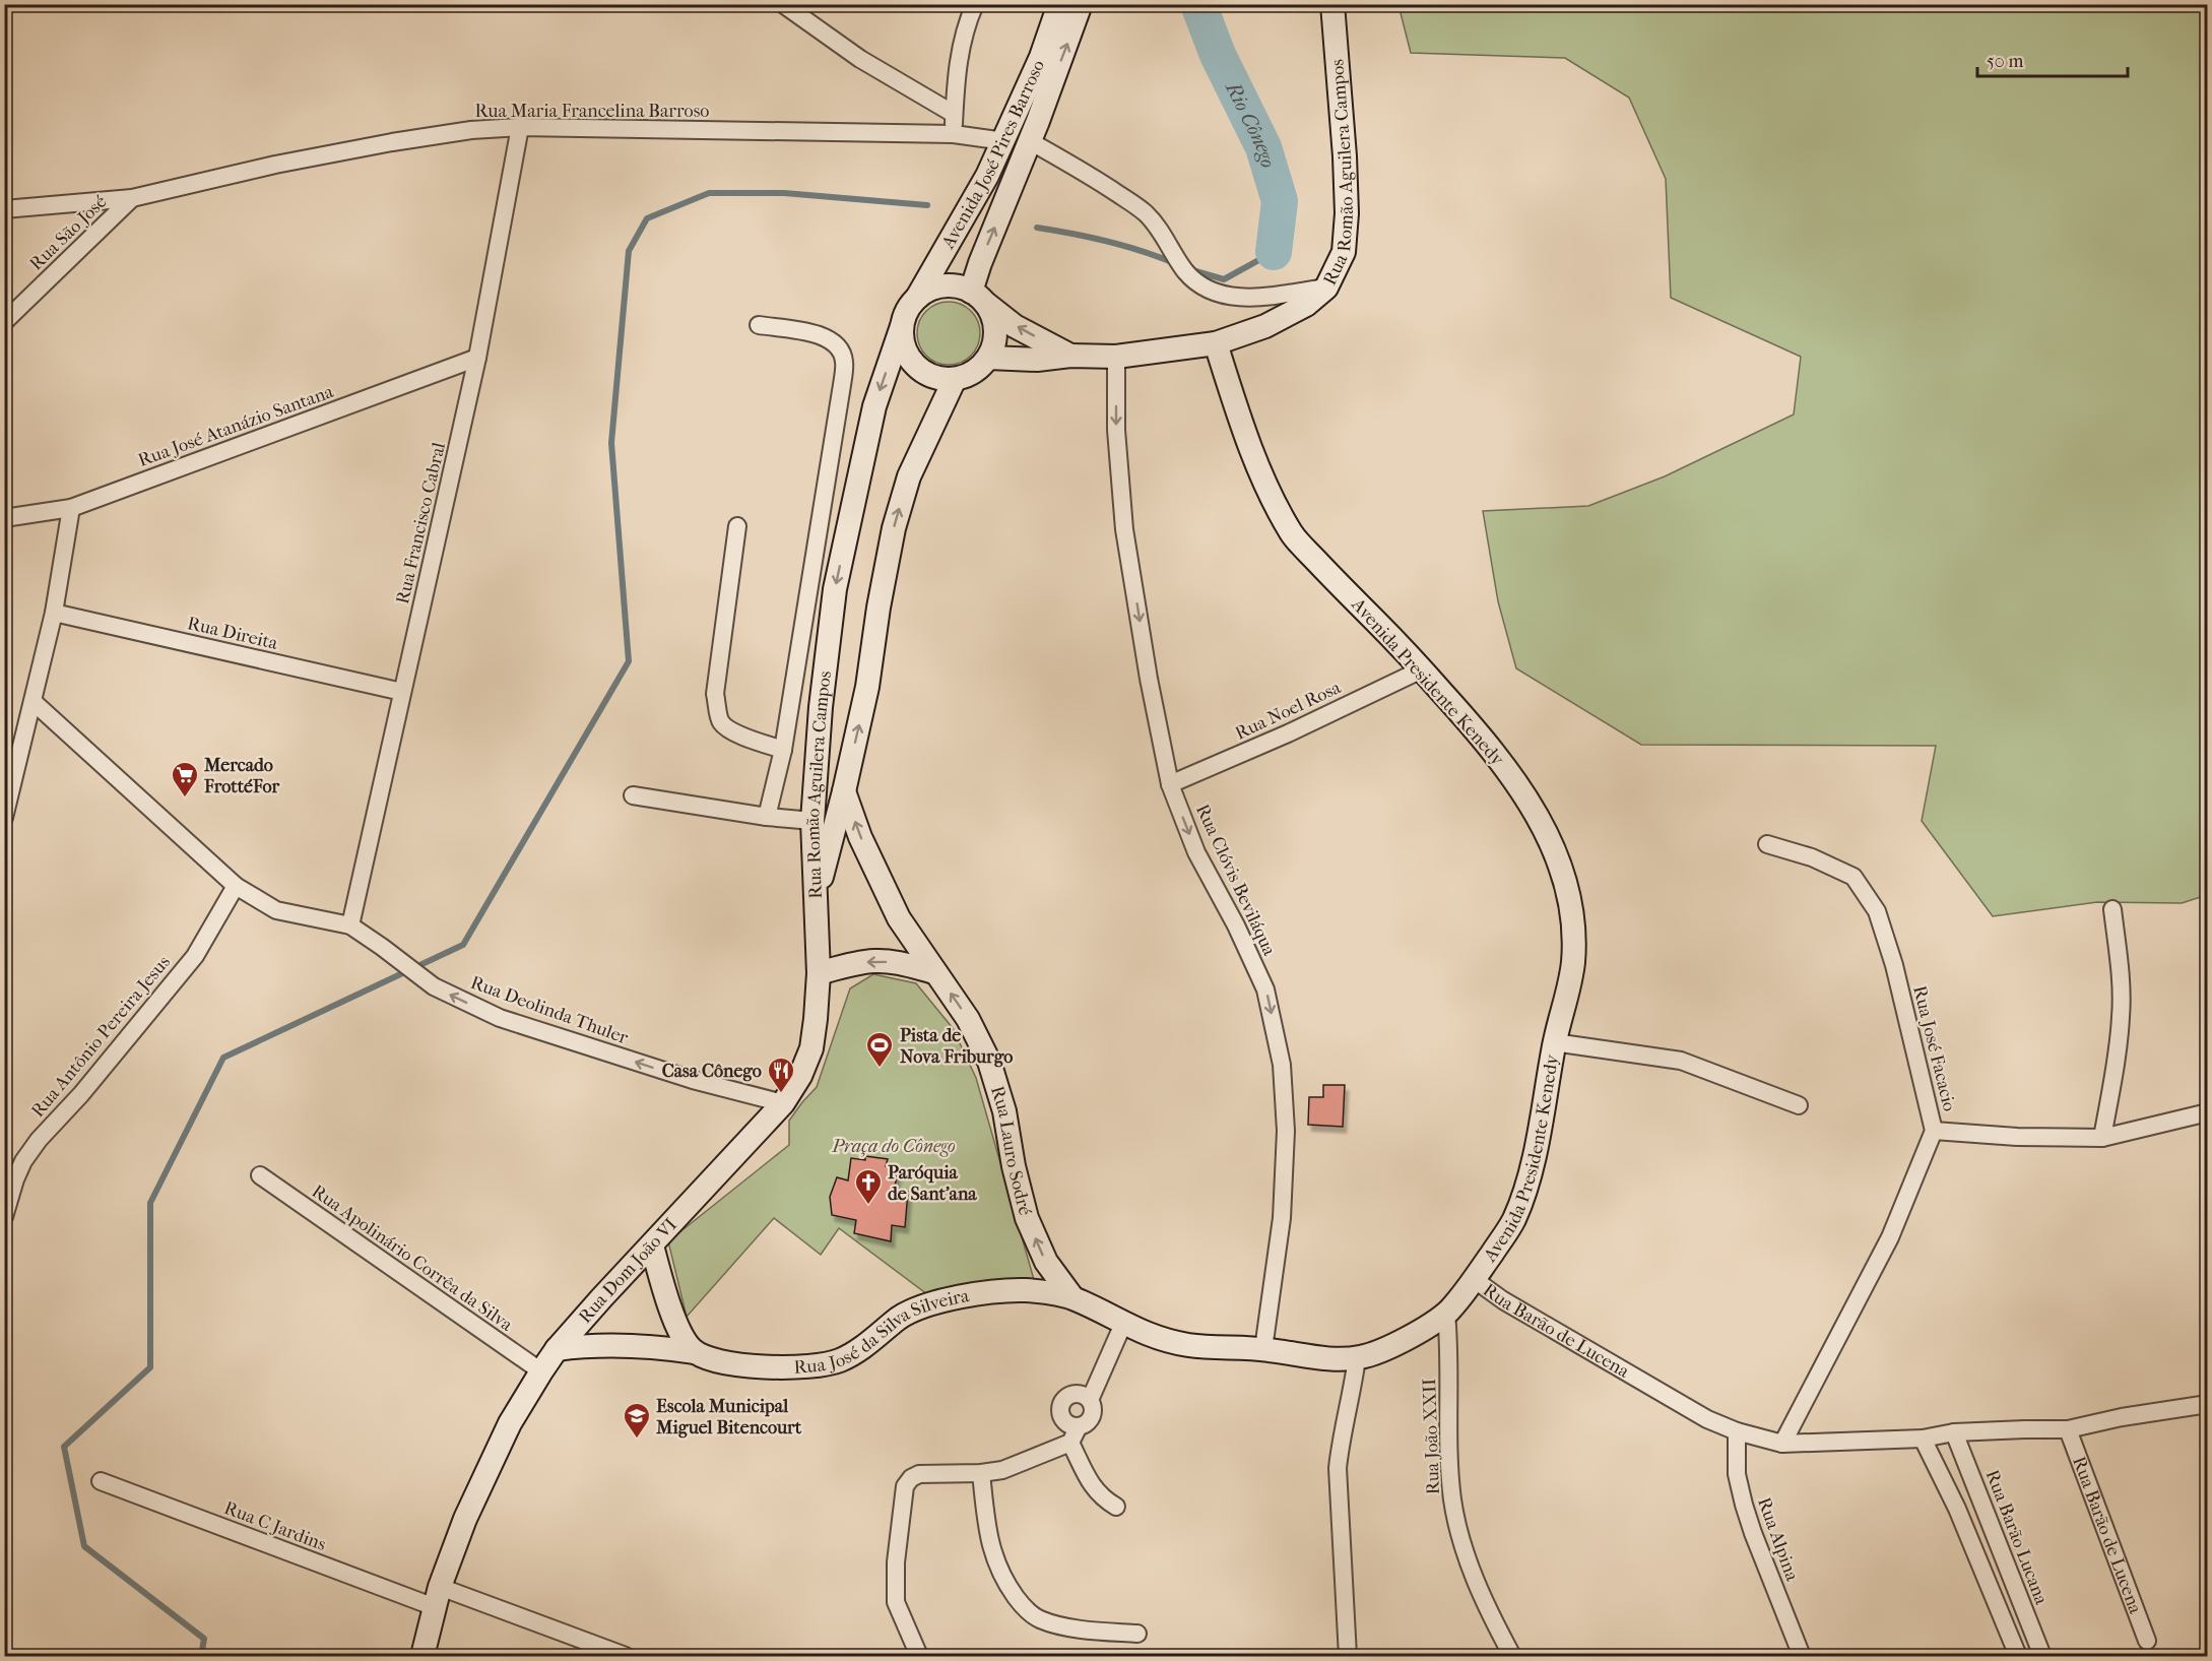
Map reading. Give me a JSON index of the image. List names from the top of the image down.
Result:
{
  "streets": {
    "street": [
      "Rua Maria Francelina Barroso",
      "Avenida José Pires Barroso",
      "Rua Romão Aguilera Campos",
      "Rua São José",
      "Rua José Atanázio Santana",
      "Rua Francisco Cabral",
      "Rua Direita",
      "Avenida Presidente Kenedy",
      "Rua Noel Rosa",
      "Rua Clóvis Beviláqua",
      "Rua Deolinda Thuler",
      "Rua Antônio Pereira Jesus",
      "Rua José Facacio",
      "Rua Lauro Sodré",
      "Rua Apolinário Corrêa da Silva",
      "Rua Dom João VI",
      "Rua Barão de Lucena",
      "Rua José da Silva Silveira",
      "Rua João XXII",
      "Rua C Jardins",
      "Rua Barão Lucana",
      "Rua Alpina"
    ]
  },
  "crossings": [
    ["Rua Maria Francelina Barroso", "Avenida José Pires Barroso"],
    ["Rua Maria Francelina Barroso", "Rua São José"],
    ["Rua Maria Francelina Barroso", "Rua Francisco Cabral"],
    ["Avenida José Pires Barroso", "Rua Romão Aguilera Campos"],
    ["Rua Romão Aguilera Campos", "Avenida Presidente Kenedy"],
    ["Rua Romão Aguilera Campos", "Rua Clóvis Beviláqua"],
    ["Rua Romão Aguilera Campos", "Rua Lauro Sodré"],
    ["Rua Romão Aguilera Campos", "Rua Dom João VI"],
    ["Rua José Atanázio Santana", "Rua Francisco Cabral"],
    ["Rua Francisco Cabral", "Rua Direita"],
    ["Rua Francisco Cabral", "Rua Deolinda Thuler"],
    ["Avenida Presidente Kenedy", "Rua Noel Rosa"],
    ["Avenida Presidente Kenedy", "Rua Barão de Lucena"],
    ["Rua Noel Rosa", "Rua Clóvis Beviláqua"],
    ["Rua Clóvis Beviláqua", "Rua Barão de Lucena"],
    ["Rua Deolinda Thuler", "Rua Antônio Pereira Jesus"],
    ["Rua Deolinda Thuler", "Rua Dom João VI"],
    ["Rua José Facacio", "Rua Barão de Lucena"],
    ["Rua Lauro Sodré", "Rua Barão de Lucena"],
    ["Rua Lauro Sodré", "Rua José da Silva Silveira"],
    ["Rua Apolinário Corrêa da Silva", "Rua Dom João VI"],
    ["Rua Dom João VI", "Rua José da Silva Silveira"],
    ["Rua Dom João VI", "Rua C Jardins"],
    ["Rua Barão de Lucena", "Rua José da Silva Silveira"],
    ["Rua Barão de Lucena", "Rua João XXII"],
    ["Rua Barão de Lucena", "Rua Barão Lucana"],
    ["Rua Barão de Lucena", "Rua Alpina"]
  ],
  "one_way": ["Rua Clóvis Beviláqua", "Rua Deolinda Thuler", "Rua Lauro Sodré"],
  "water": ["Rio Cônego"],
  "parks": ["Praça do Cônego"],
  "places": {
    "supermarket": ["Mercado FrottéFor"],
    "sports": ["Pista de Nova Friburgo"],
    "restaurant": ["Casa Cônego"],
    "church": ["Paróquia de Sant'ana"],
    "school or university": ["Escola Municipal Miguel Bitencourt"]
  },
  "scale_bar": "50 m"
}
